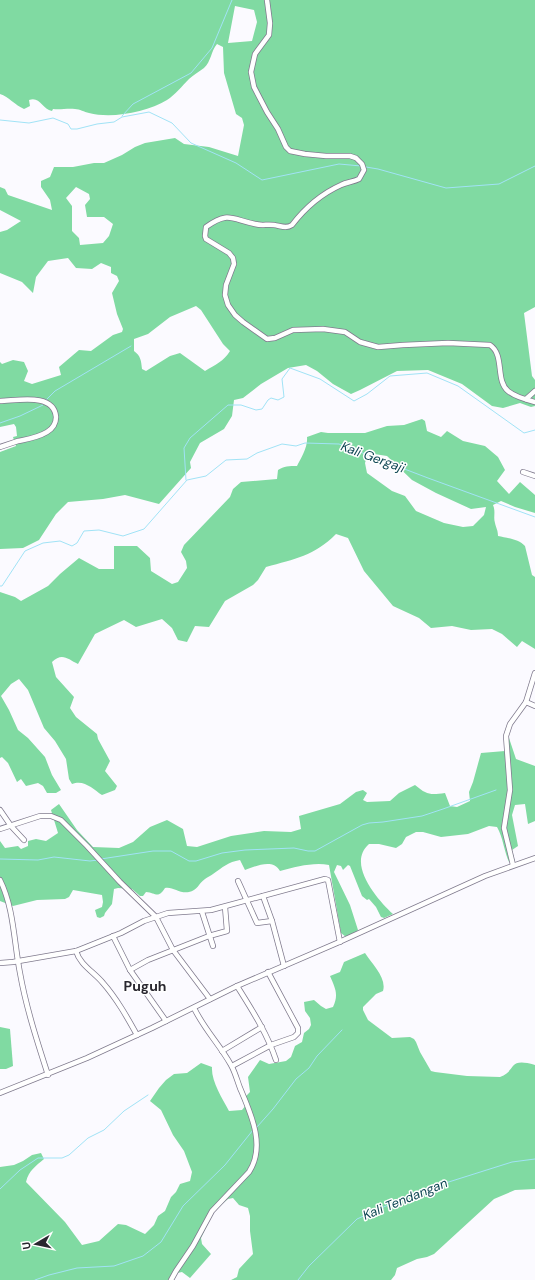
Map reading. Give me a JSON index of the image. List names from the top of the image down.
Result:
{
  "districts": ["Puguh"],
  "water": ["Kali Gergaji", "Kali Tendangan"],
  "north": "left"
}
